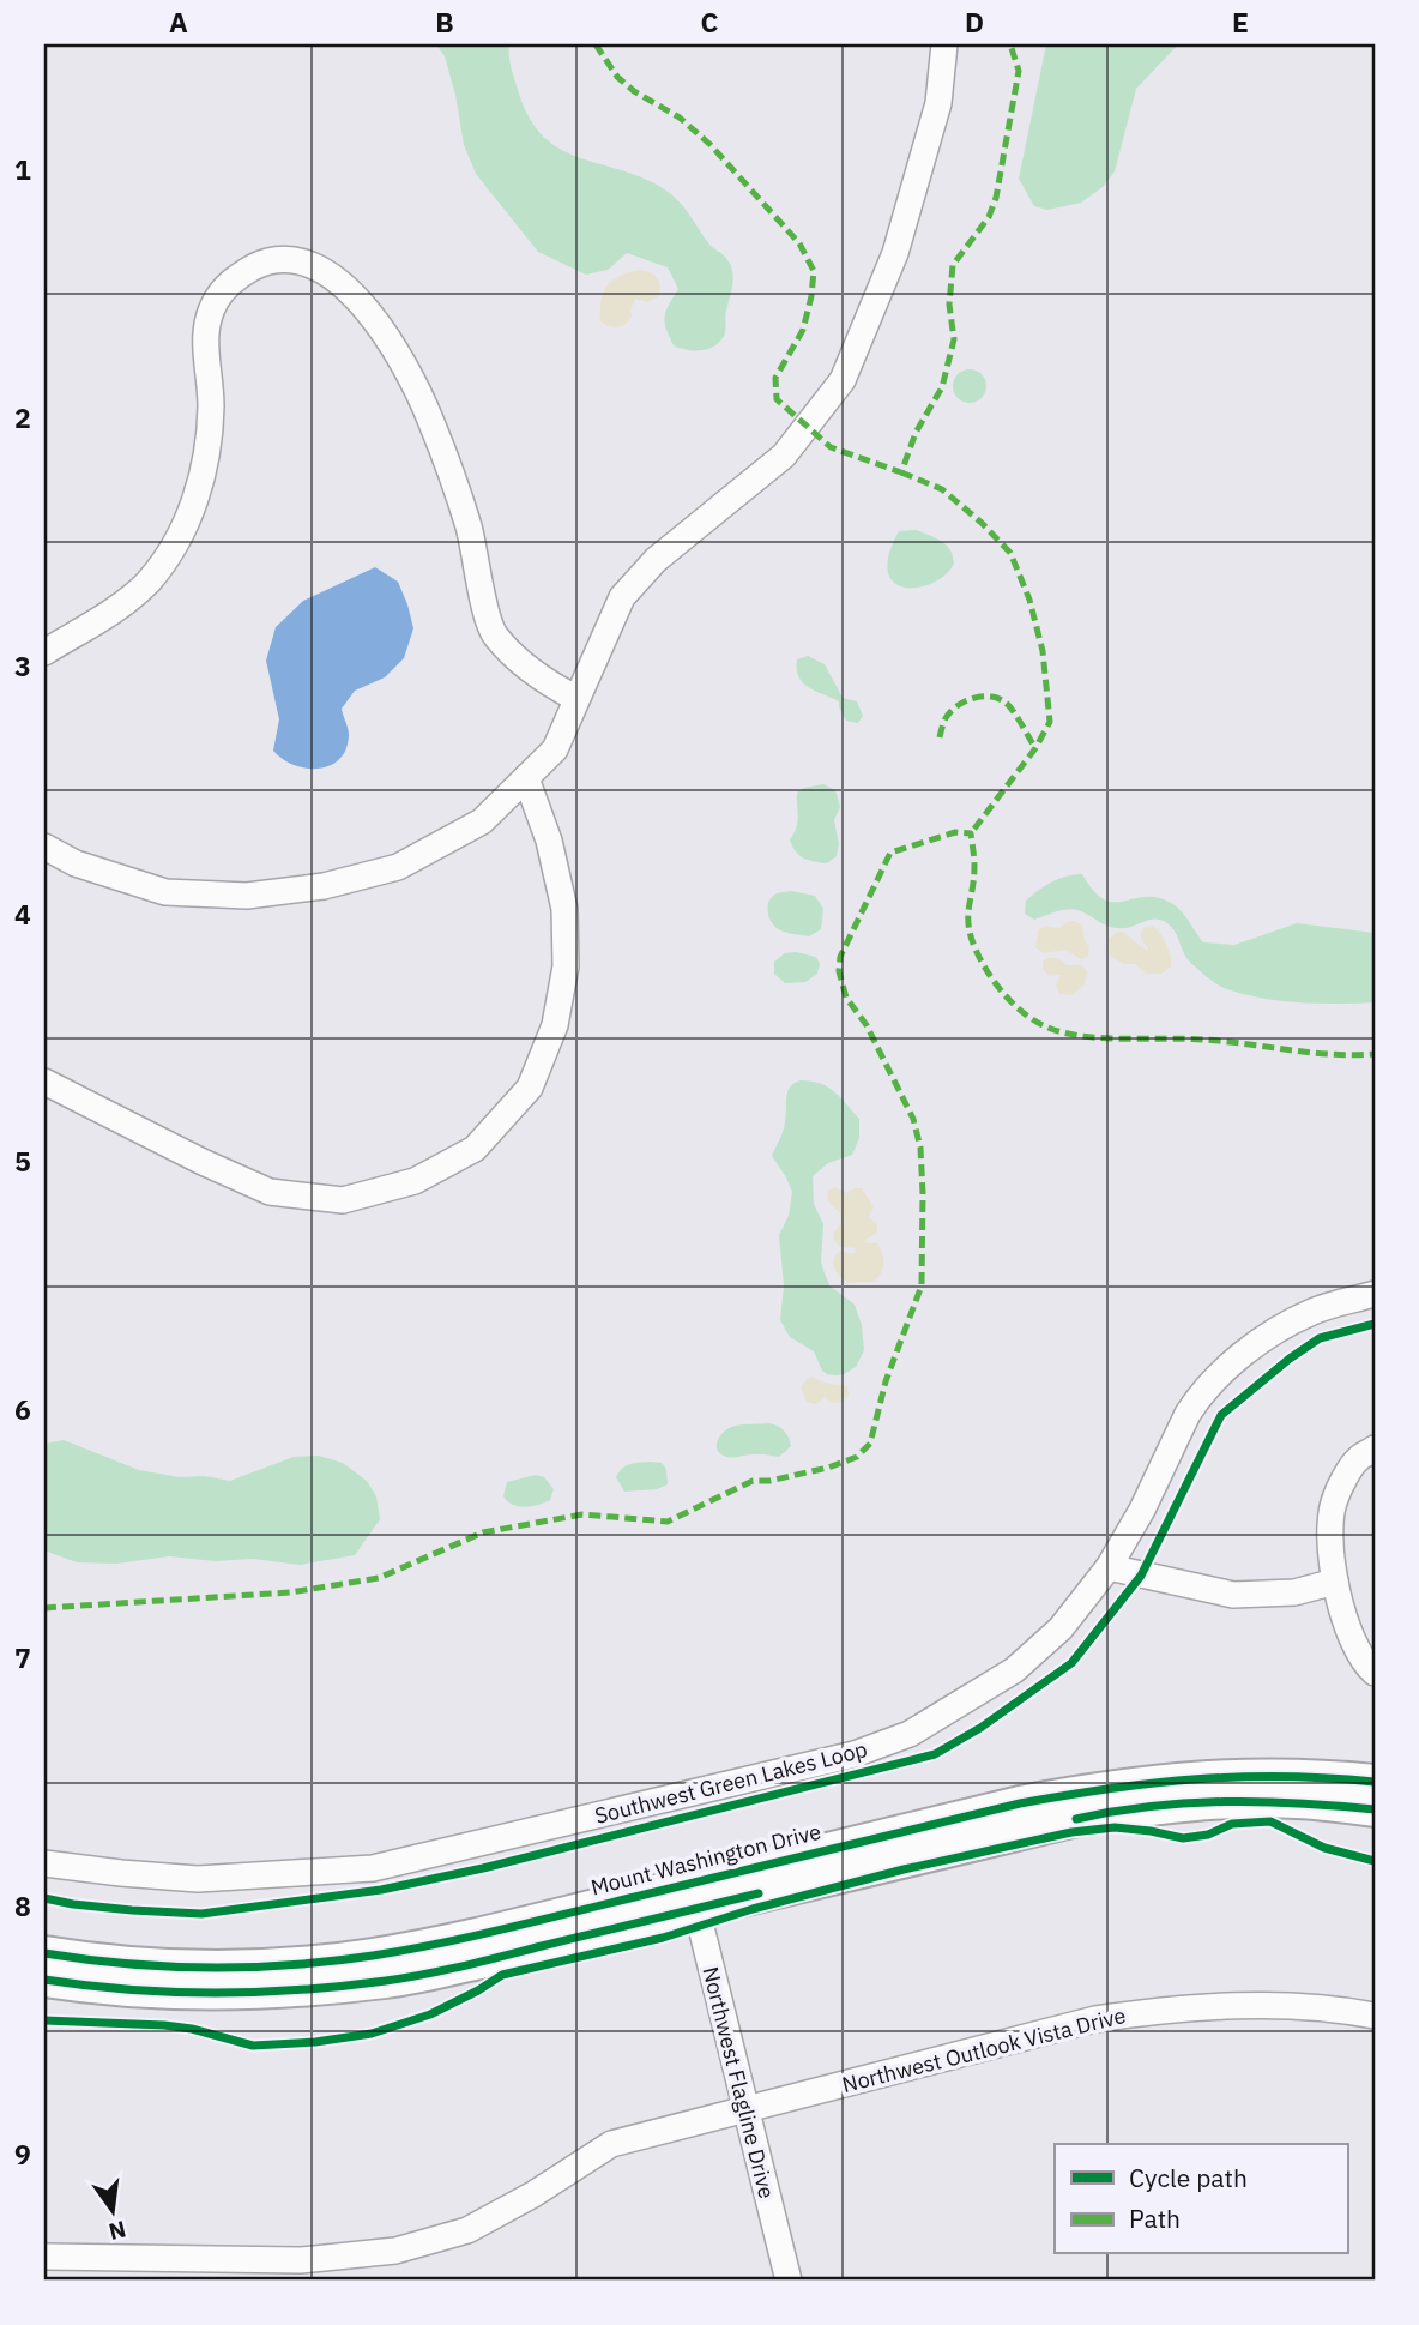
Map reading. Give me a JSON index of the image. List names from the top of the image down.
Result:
{
  "streets": {
    "main road": ["Mount Washington Drive"],
    "street": ["Southwest Green Lakes Loop", "Northwest Outlook Vista Drive", "Northwest Flagline Drive"]
  },
  "crossings": [
    ["Mount Washington Drive", "Northwest Flagline Drive"],
    ["Northwest Outlook Vista Drive", "Northwest Flagline Drive"]
  ],
  "legend": ["Cycle path", "Path"],
  "north": "bottom",
  "grid": {
    "columns": [
      "A",
      "B",
      "C",
      "D",
      "E"
    ],
    "rows": [
      "1",
      "2",
      "3",
      "4",
      "5",
      "6",
      "7",
      "8",
      "9"
    ]
  }
}
